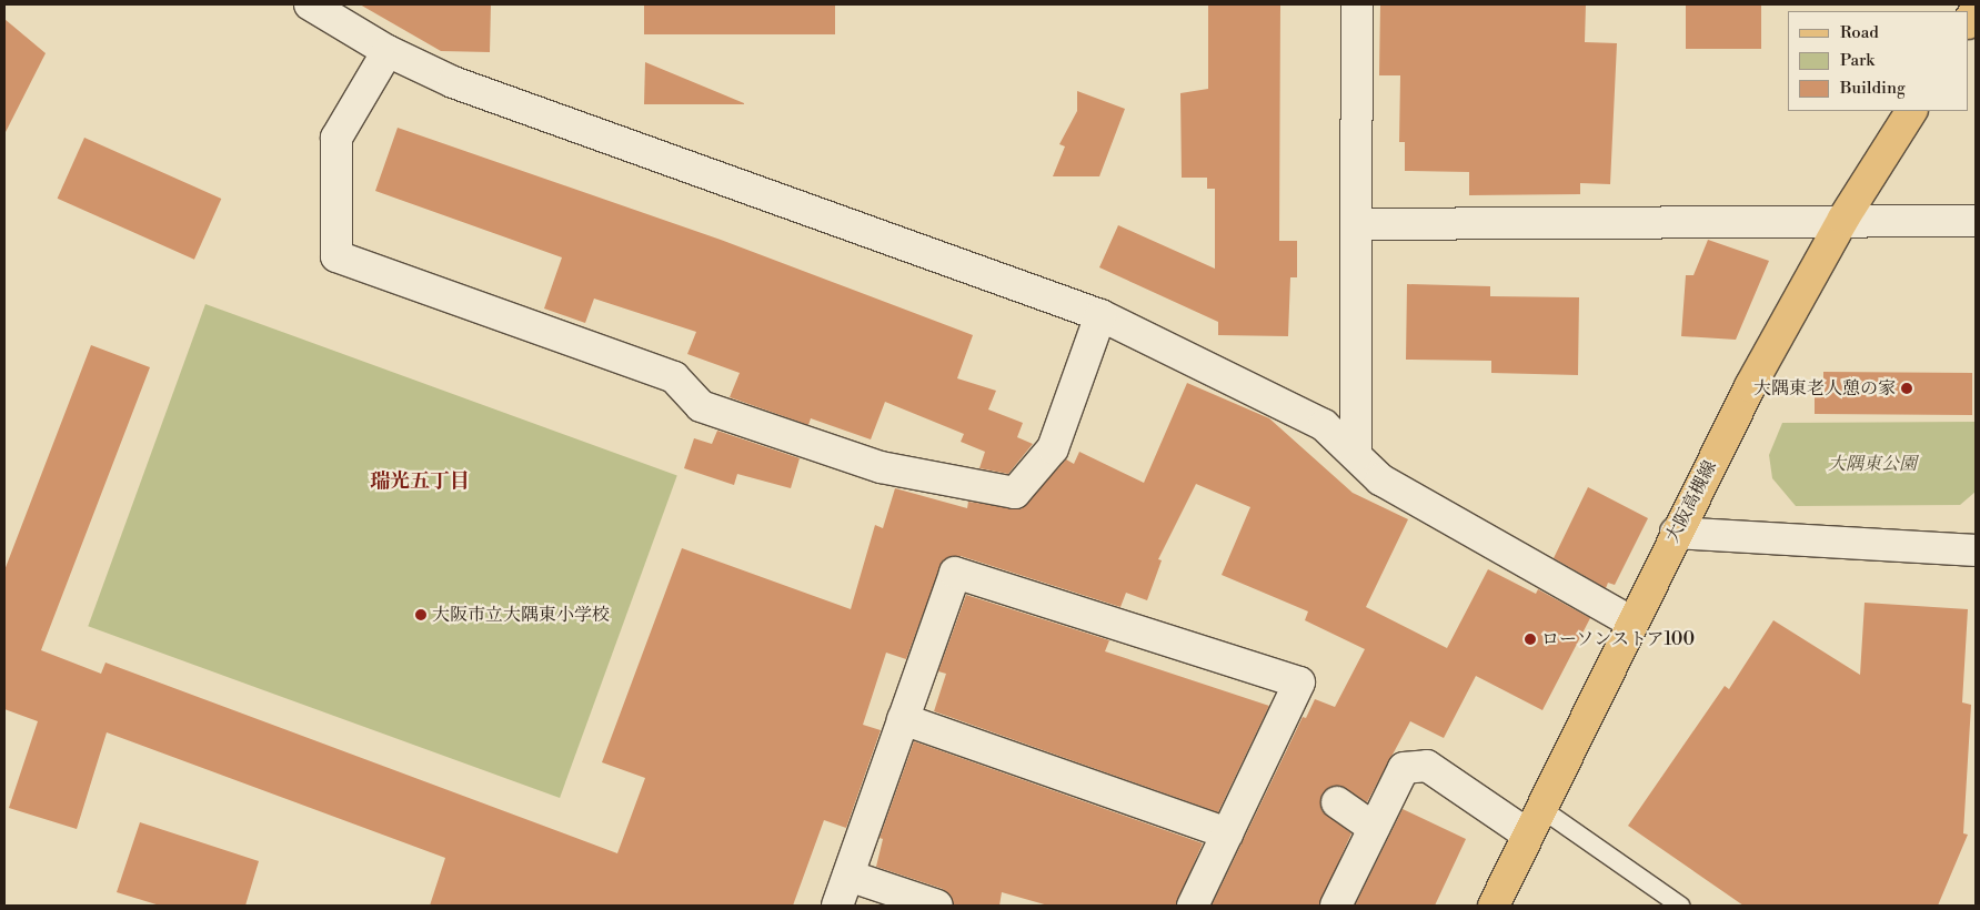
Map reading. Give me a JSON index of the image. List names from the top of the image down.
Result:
{
  "streets": {
    "main road": ["大阪高槻線"]
  },
  "districts": ["瑞光五丁目"],
  "parks": ["大隅東公園"],
  "places": ["大隅東老人憩の家", "大阪市立大隅東小学校", "ローソンストア100"],
  "legend": ["Road", "Park", "Building"]
}
